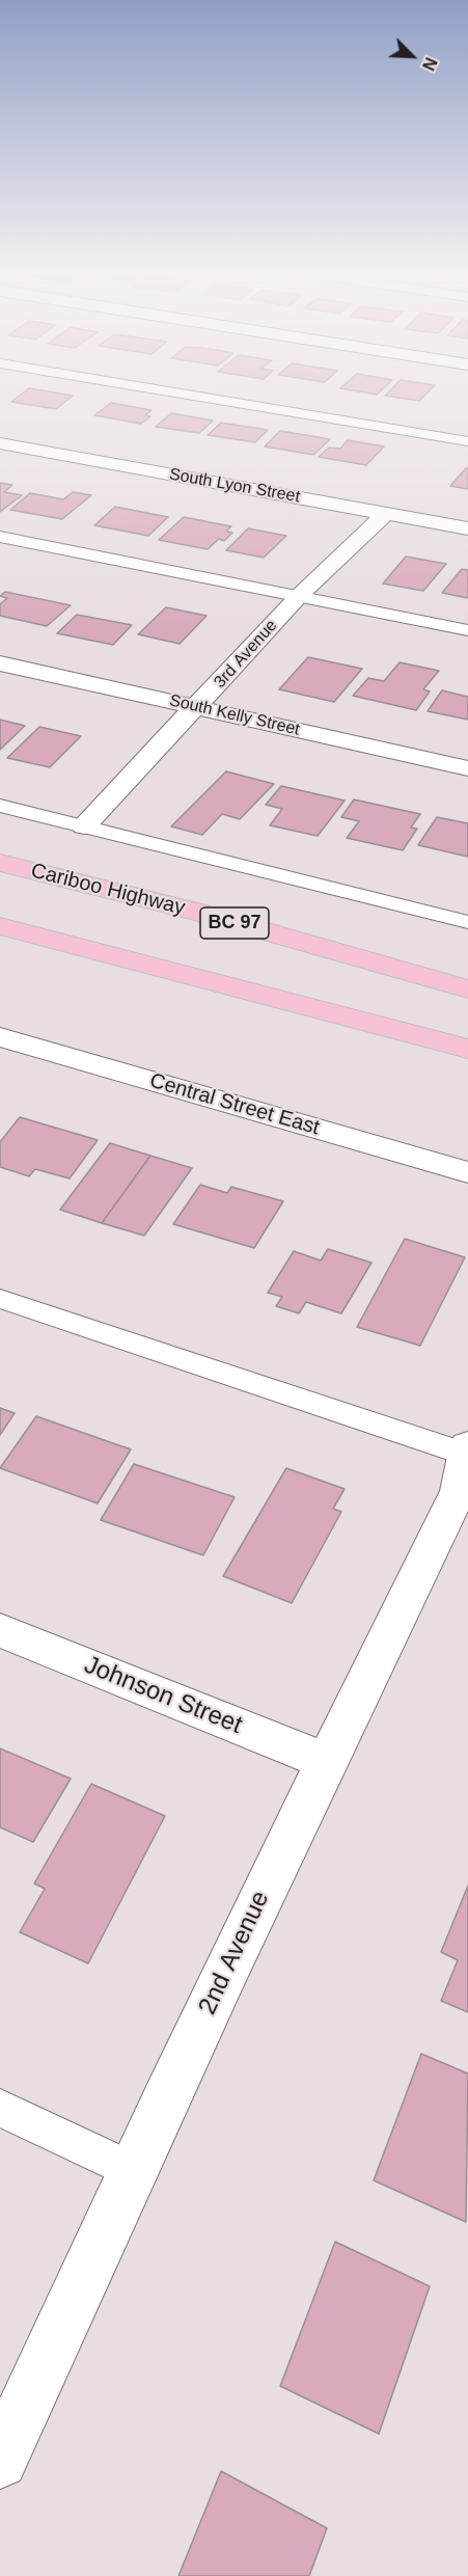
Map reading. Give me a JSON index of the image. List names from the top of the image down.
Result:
{
  "streets": {
    "highway": ["Cariboo Highway", "BC 97"],
    "street": [
      "South Lyon Street",
      "3rd Avenue",
      "South Kelly Street",
      "Central Street East",
      "Johnson Street",
      "2nd Avenue"
    ]
  },
  "crossings": [
    ["South Lyon Street", "3rd Avenue"],
    ["3rd Avenue", "South Kelly Street"],
    ["Johnson Street", "2nd Avenue"]
  ],
  "north": "bottom right"
}
